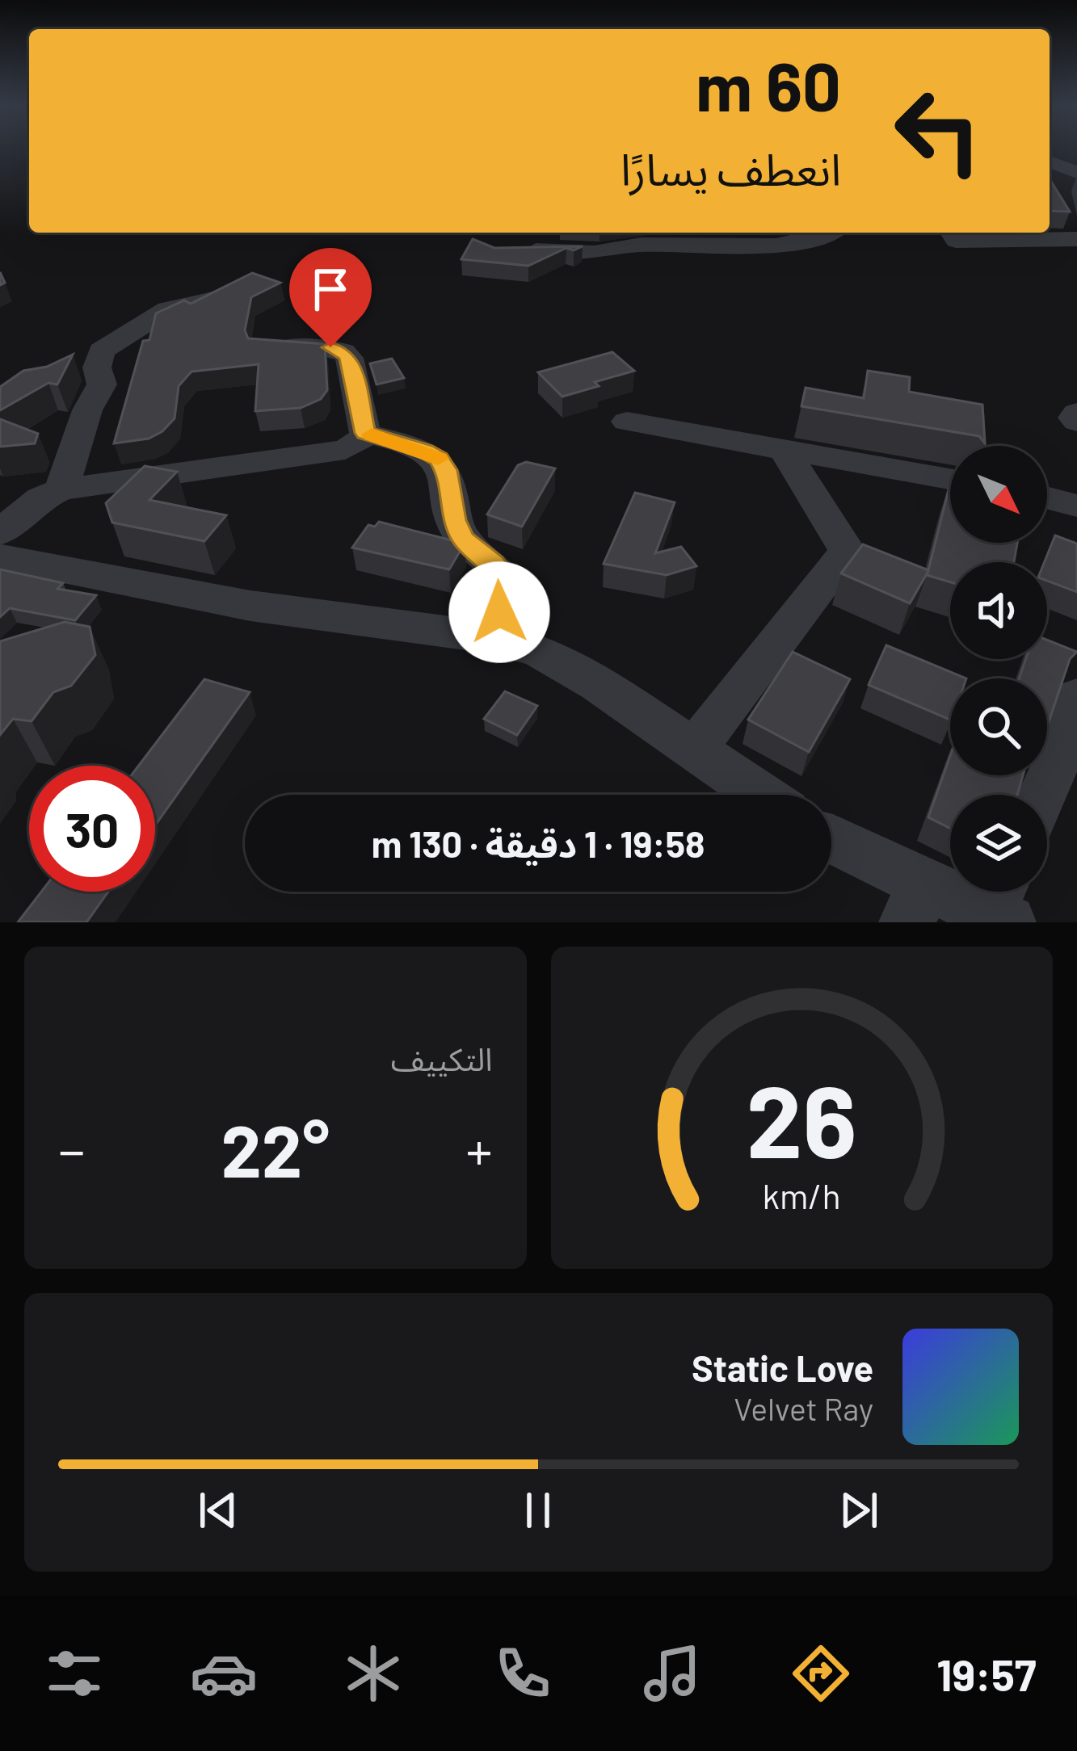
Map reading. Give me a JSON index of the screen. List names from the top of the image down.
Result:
{
  "north": "bottom right",
  "page": {
    "turn": ["60 m", "انعطف يسارًا"],
    "limit": "30",
    "trip": "19:58 · 1 دقيقة · 130 m",
    "tile": "التكييف",
    "heat": ["−", "22°", "+"],
    "song": ["Static Love", "Velvet Ray"],
    "tabs": "19:57",
    "gauge": ["26", "km/h"]
  }
}
